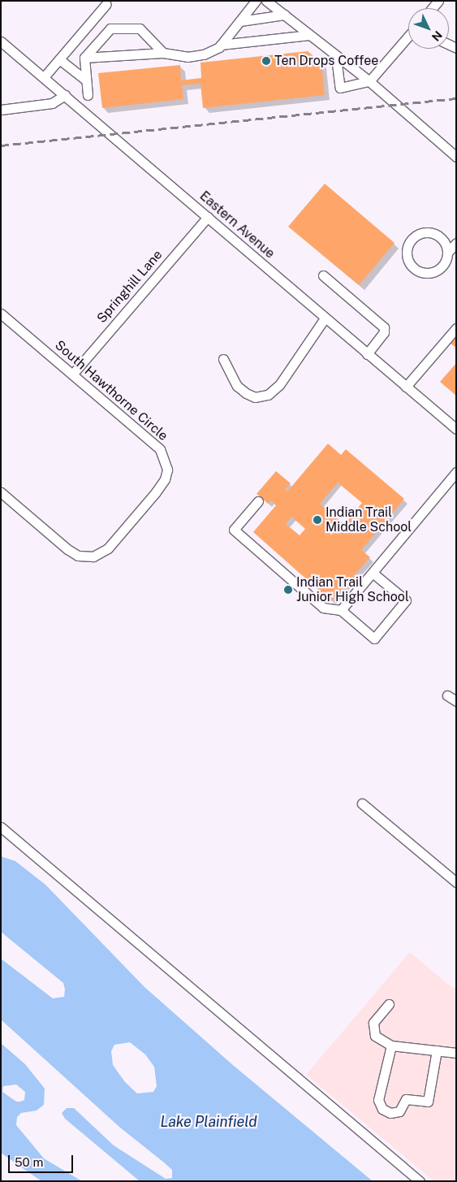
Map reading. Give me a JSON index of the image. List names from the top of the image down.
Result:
{
  "streets": {
    "street": ["Eastern Avenue", "Springhill Lane", "South Hawthorne Circle"]
  },
  "crossings": [
    ["Eastern Avenue", "Springhill Lane"],
    ["Springhill Lane", "South Hawthorne Circle"]
  ],
  "water": ["Lake Plainfield"],
  "places": ["Ten Drops Coffee", "Indian Trail Middle School", "Indian Trail Junior High School"],
  "scale_bar": "50 m",
  "north": "bottom right"
}
